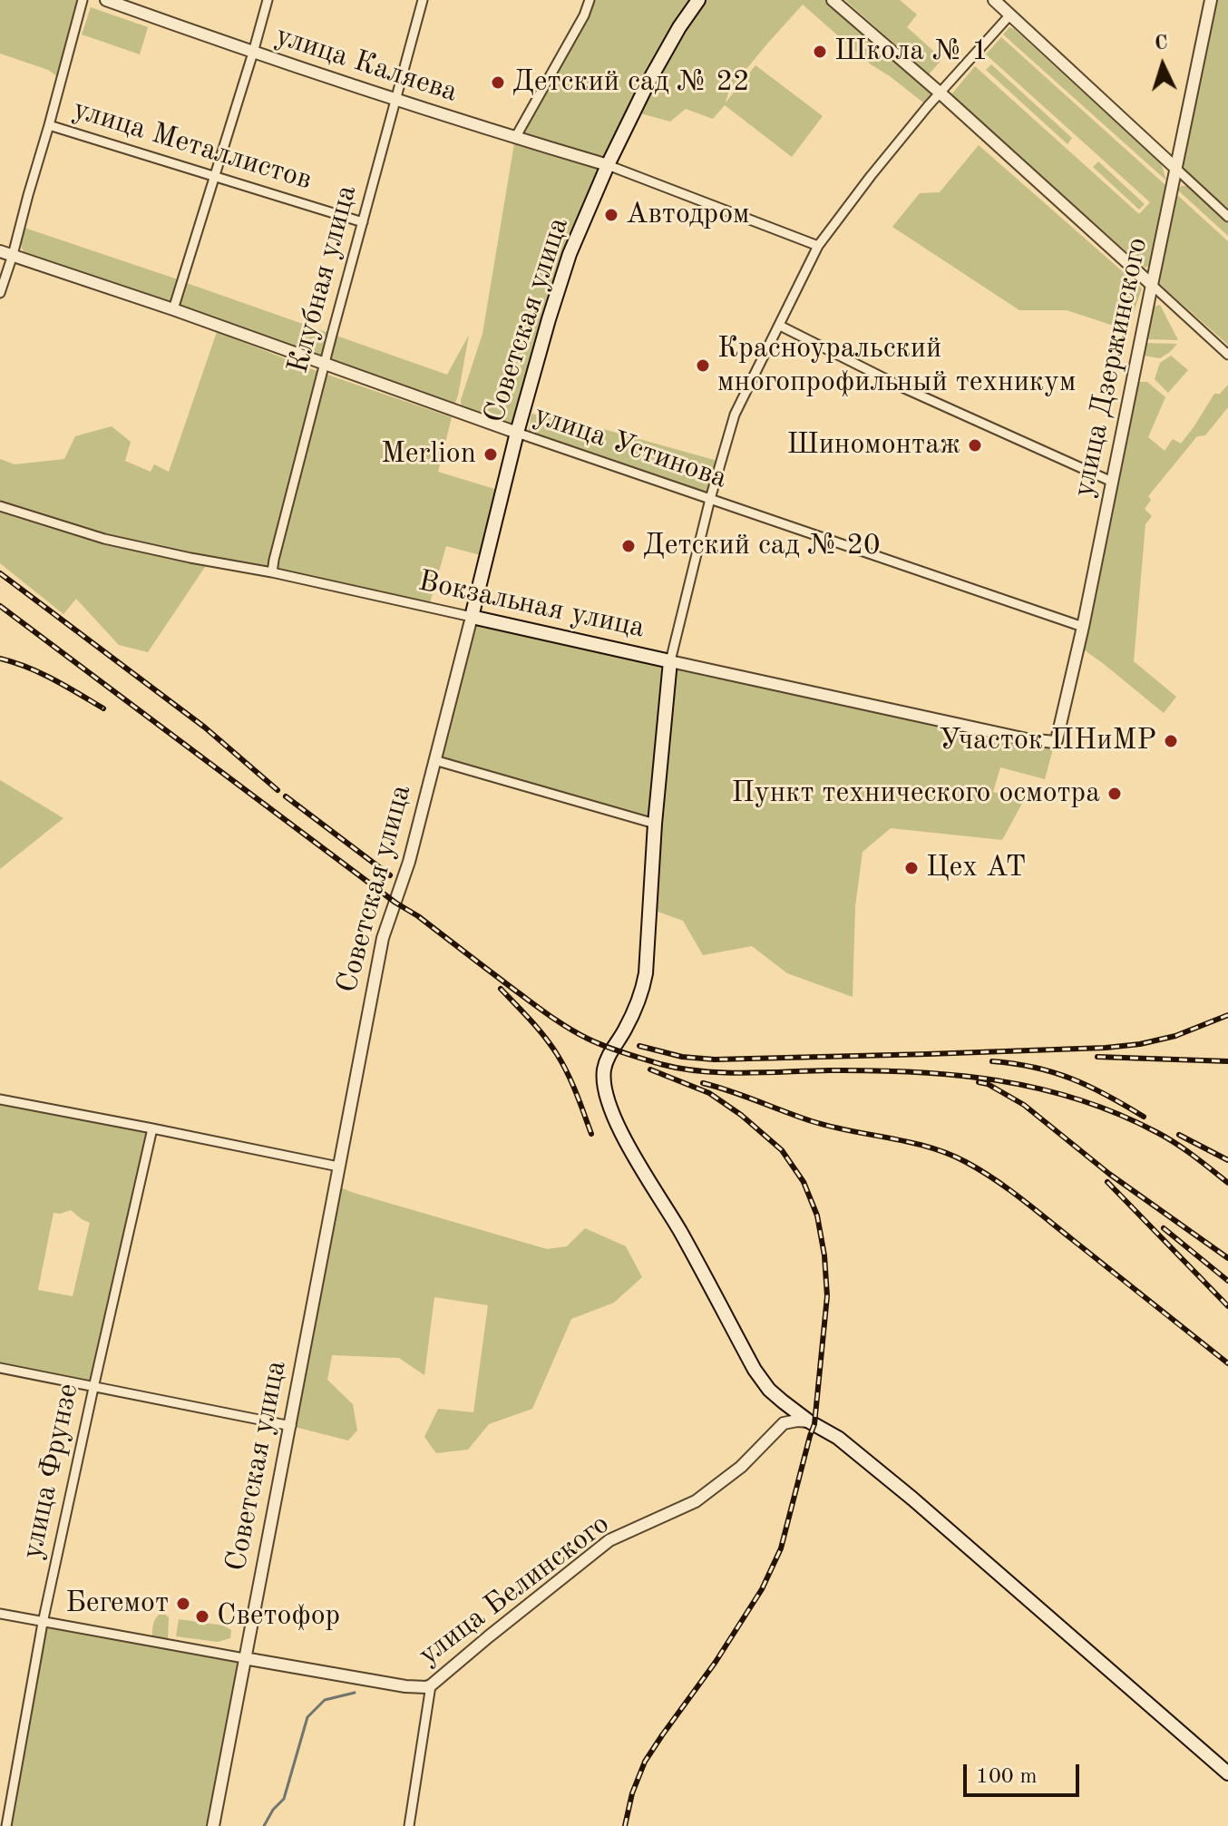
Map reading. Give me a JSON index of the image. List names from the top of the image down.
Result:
{
  "streets": {
    "main road": ["Советская улица", "Вокзальная улица"],
    "street": [
      "улица Каляева",
      "улица Металлистов",
      "Клубная улица",
      "улица Дзержинского",
      "улица Устинова",
      "улица Фрунзе",
      "улица Белинского"
    ]
  },
  "crossings": [
    ["улица Каляева", "Клубная улица"],
    ["улица Каляева", "Советская улица"],
    ["улица Металлистов", "Клубная улица"],
    ["Клубная улица", "улица Устинова"],
    ["Клубная улица", "Вокзальная улица"],
    ["Советская улица", "улица Устинова"],
    ["Советская улица", "Вокзальная улица"],
    ["Советская улица", "улица Белинского"],
    ["улица Дзержинского", "улица Устинова"],
    ["улица Дзержинского", "Вокзальная улица"],
    ["улица Фрунзе", "улица Белинского"]
  ],
  "places": [
    "Школа № 1",
    "Детский сад № 22",
    "Автодром",
    "Красноуральский многопрофильный техникум",
    "Шиномонтаж",
    "Merlion",
    "Детский сад № 20",
    "Участок ПНиМР",
    "Пункт технического осмотра",
    "Цех АТ",
    "Бегемот",
    "Светофор"
  ],
  "scale_bar": "100 m",
  "north": "top"
}
